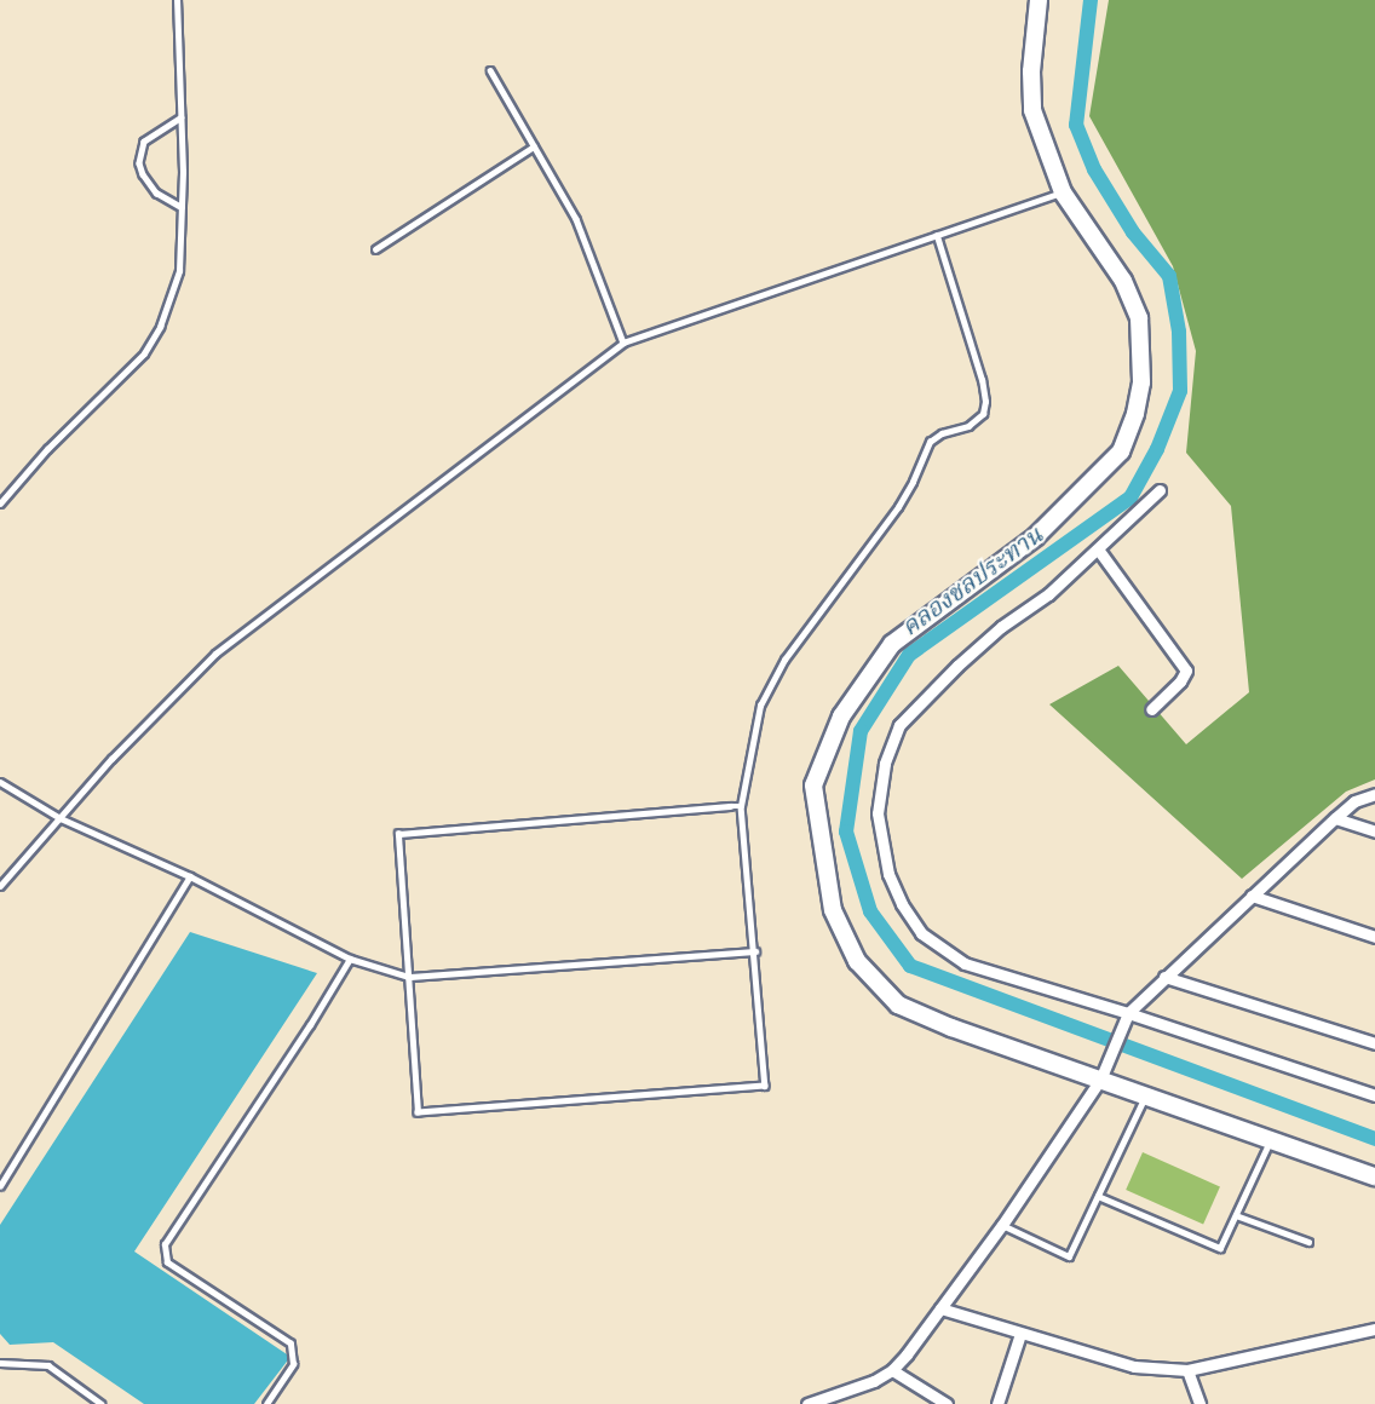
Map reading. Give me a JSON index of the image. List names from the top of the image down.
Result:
{
  "water": ["คลองชลประทาน"]
}
